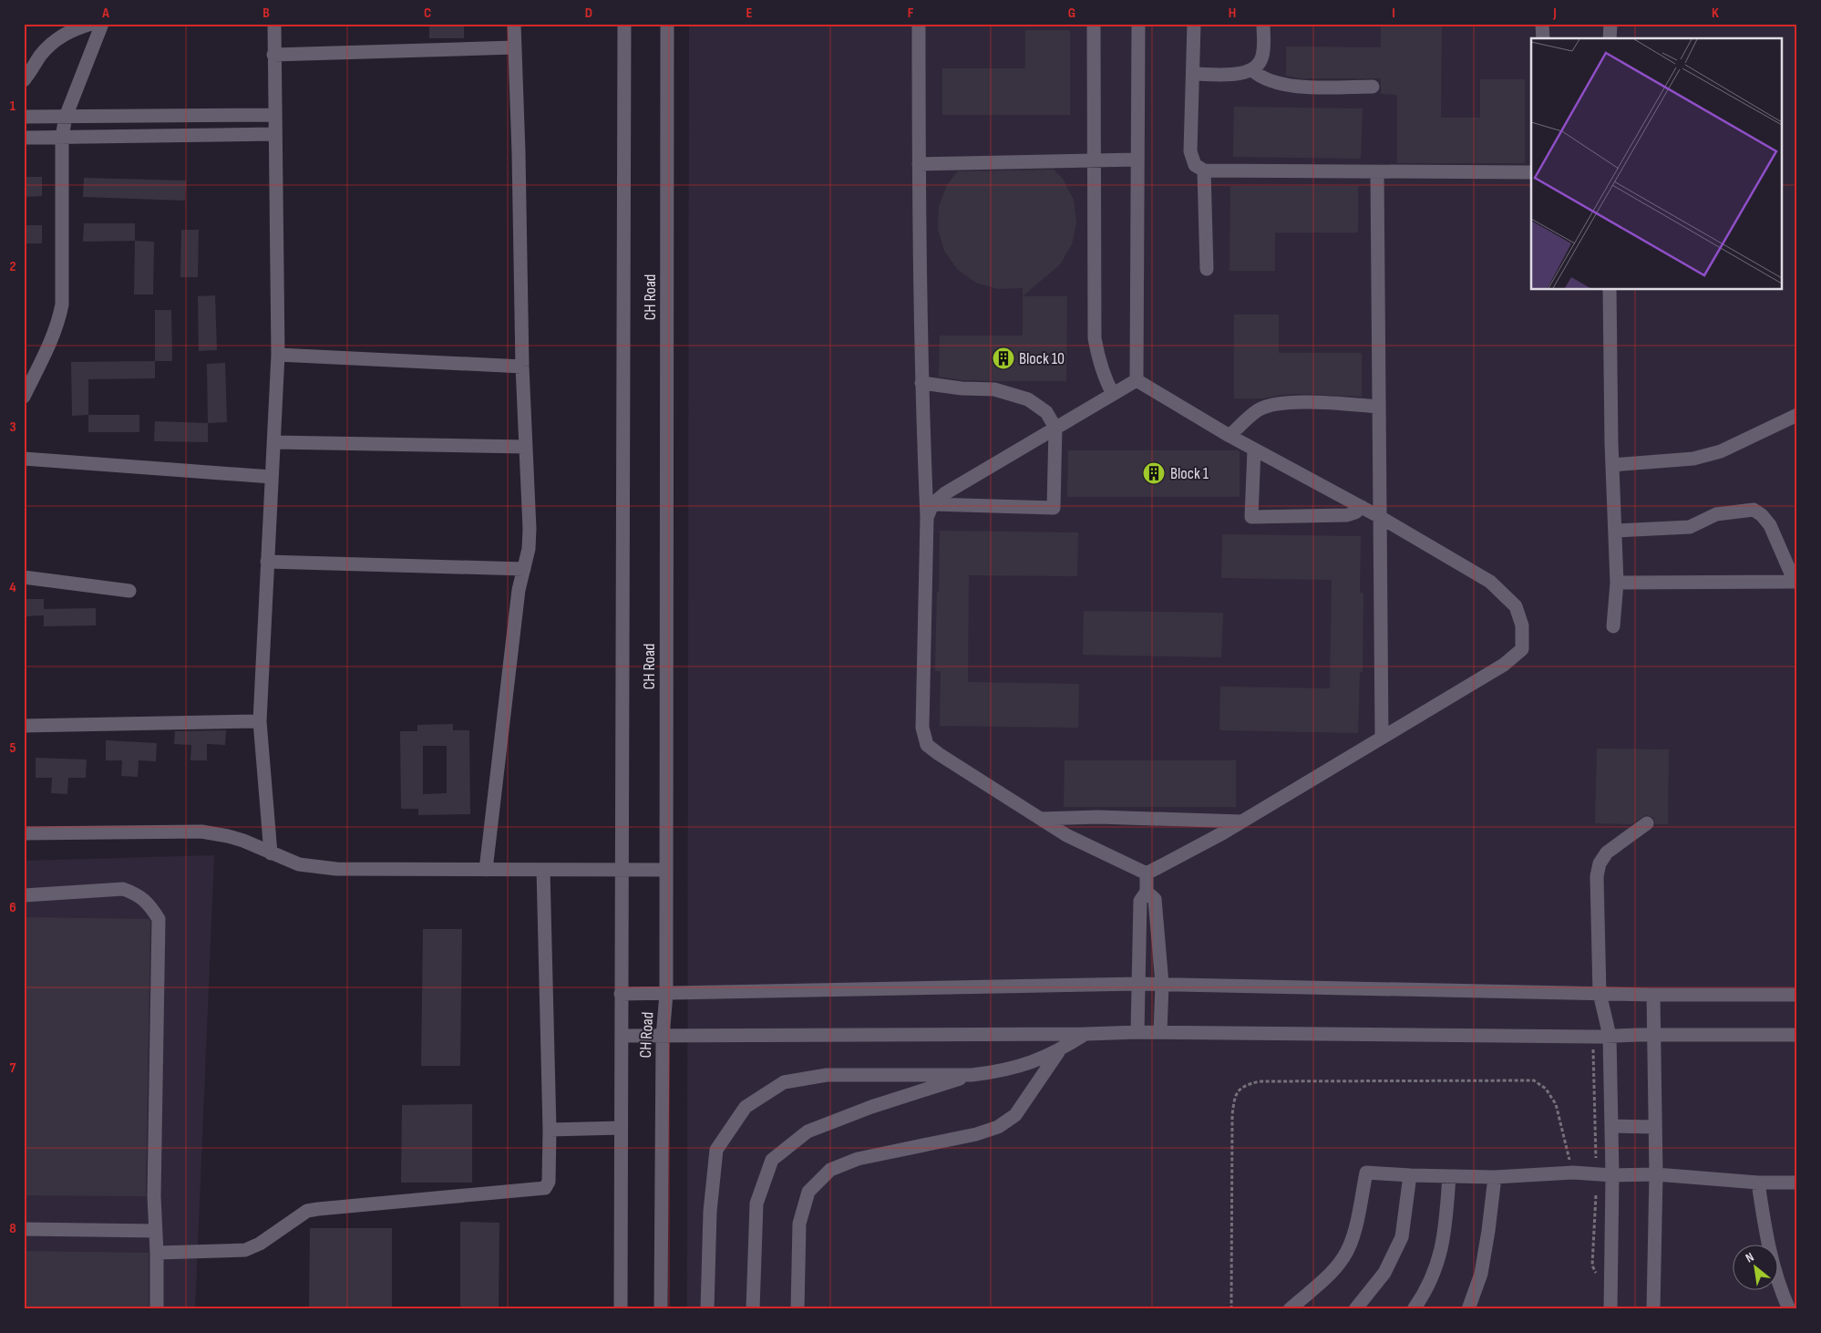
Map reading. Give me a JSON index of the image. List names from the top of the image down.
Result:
{
  "streets": {
    "street": ["CH Road"]
  },
  "places": {
    "building": ["Block 10", "Block 1"]
  },
  "north": "top left",
  "grid": {
    "columns": [
      "A",
      "B",
      "C",
      "D",
      "E",
      "F",
      "G",
      "H",
      "I",
      "J",
      "K"
    ],
    "rows": [
      "1",
      "2",
      "3",
      "4",
      "5",
      "6",
      "7",
      "8"
    ]
  }
}
